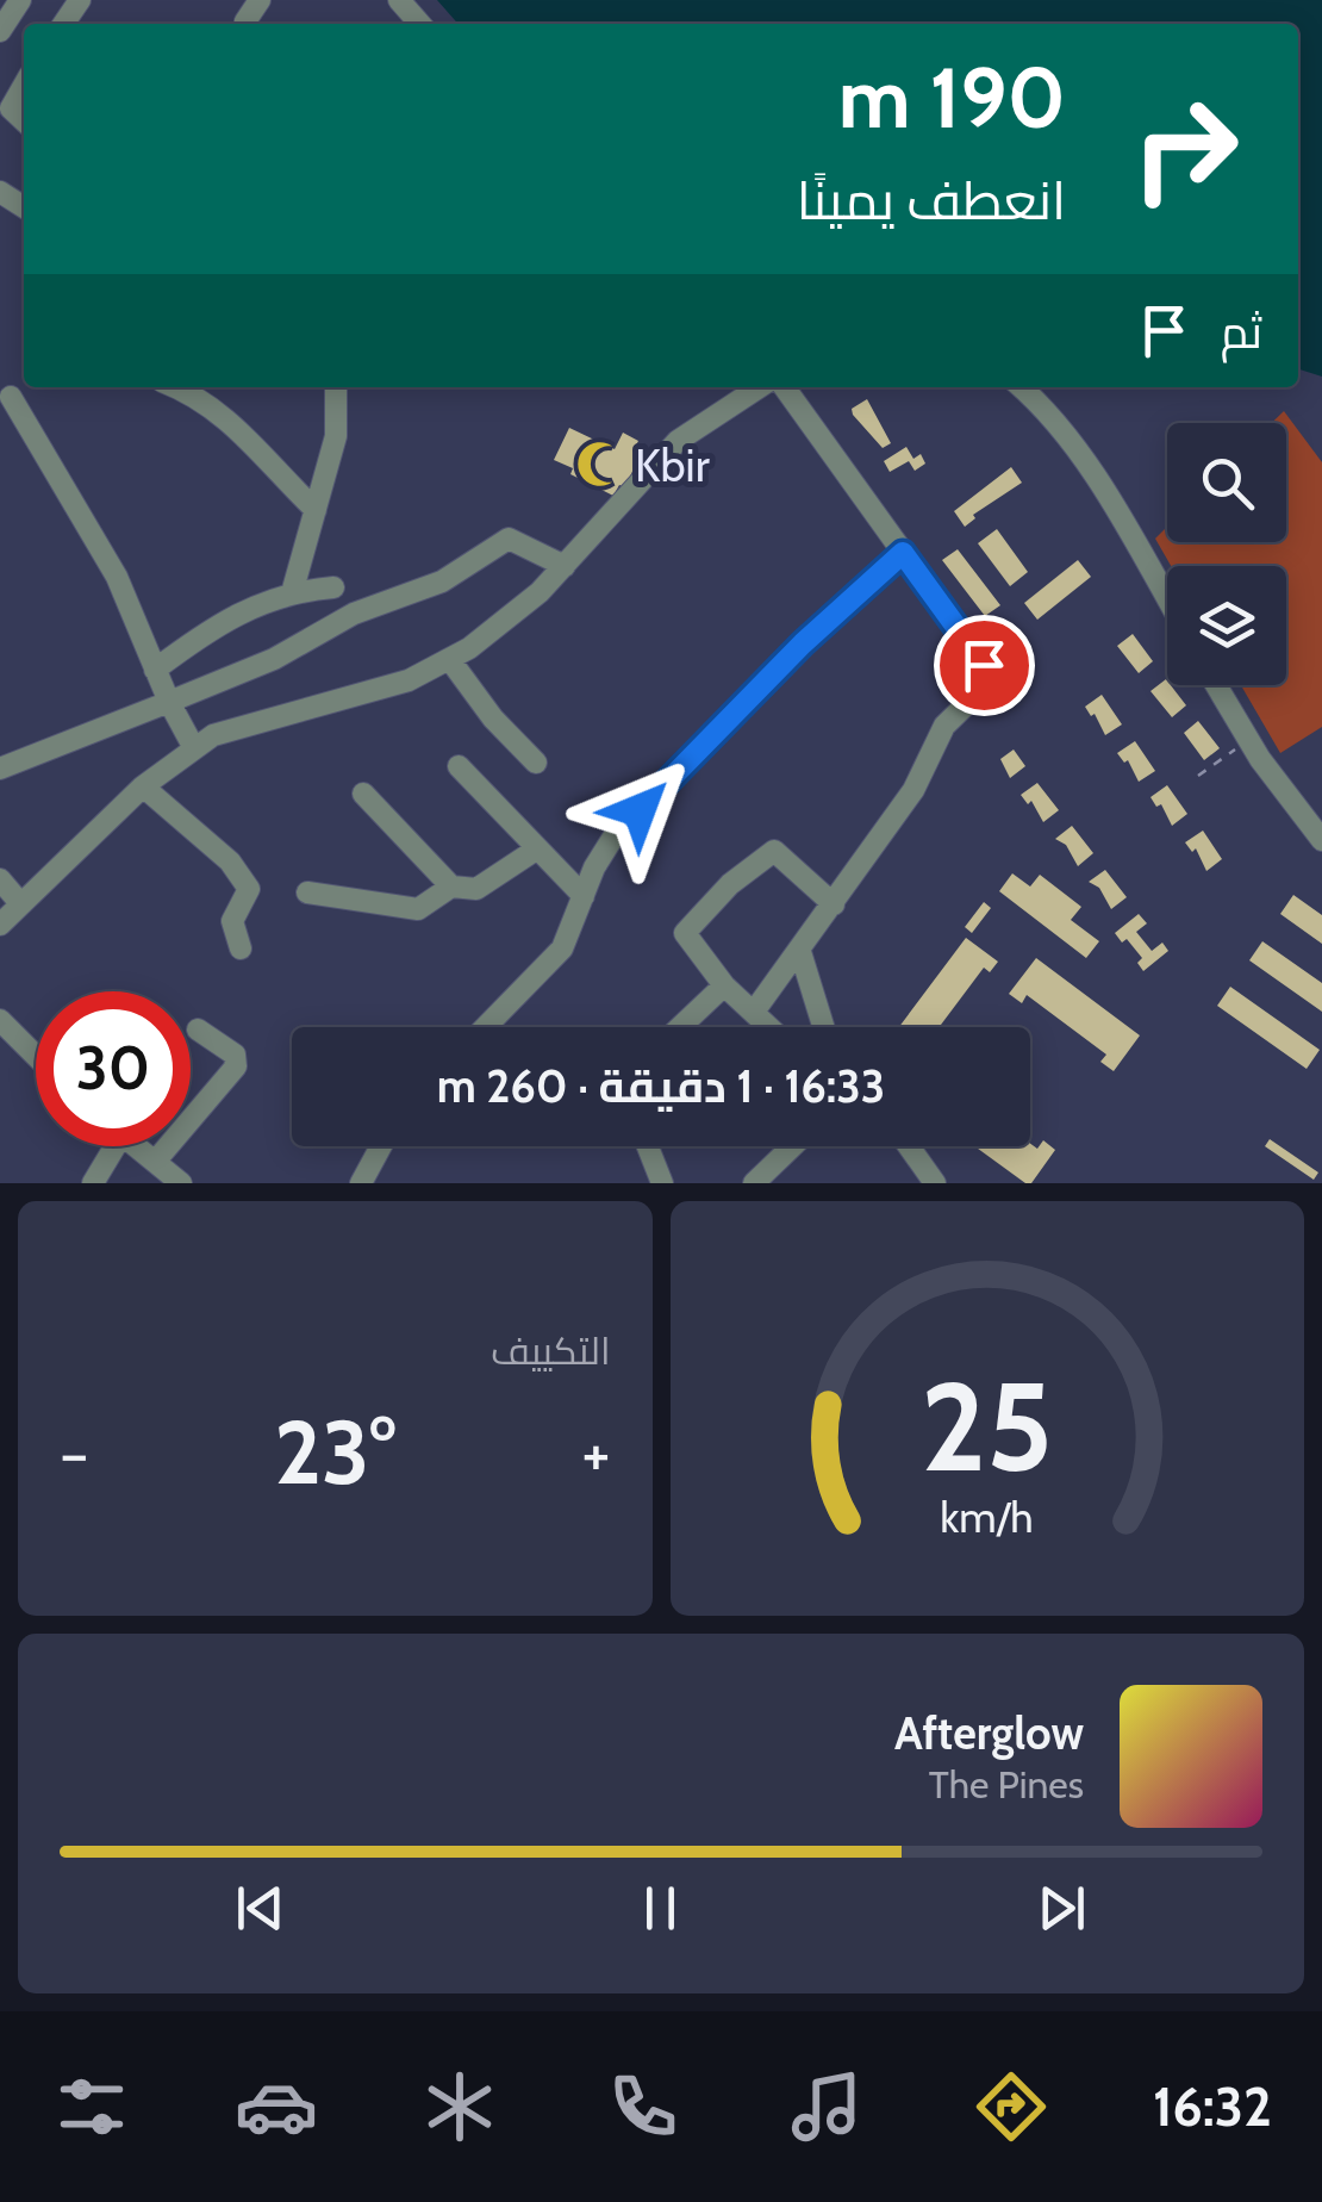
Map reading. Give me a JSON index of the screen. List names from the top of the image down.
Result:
{
  "places": {
    "mosque": ["Kbir"]
  },
  "page": {
    "turn": ["190 m", "انعطف يمينًا"],
    "then": "ثم",
    "limit": "30",
    "trip": "16:33 · 1 دقيقة · 260 m",
    "tile": "التكييف",
    "heat": ["−", "23°", "+"],
    "song": ["Afterglow", "The Pines"],
    "tabs": "16:32",
    "gauge": ["25", "km/h"]
  }
}
